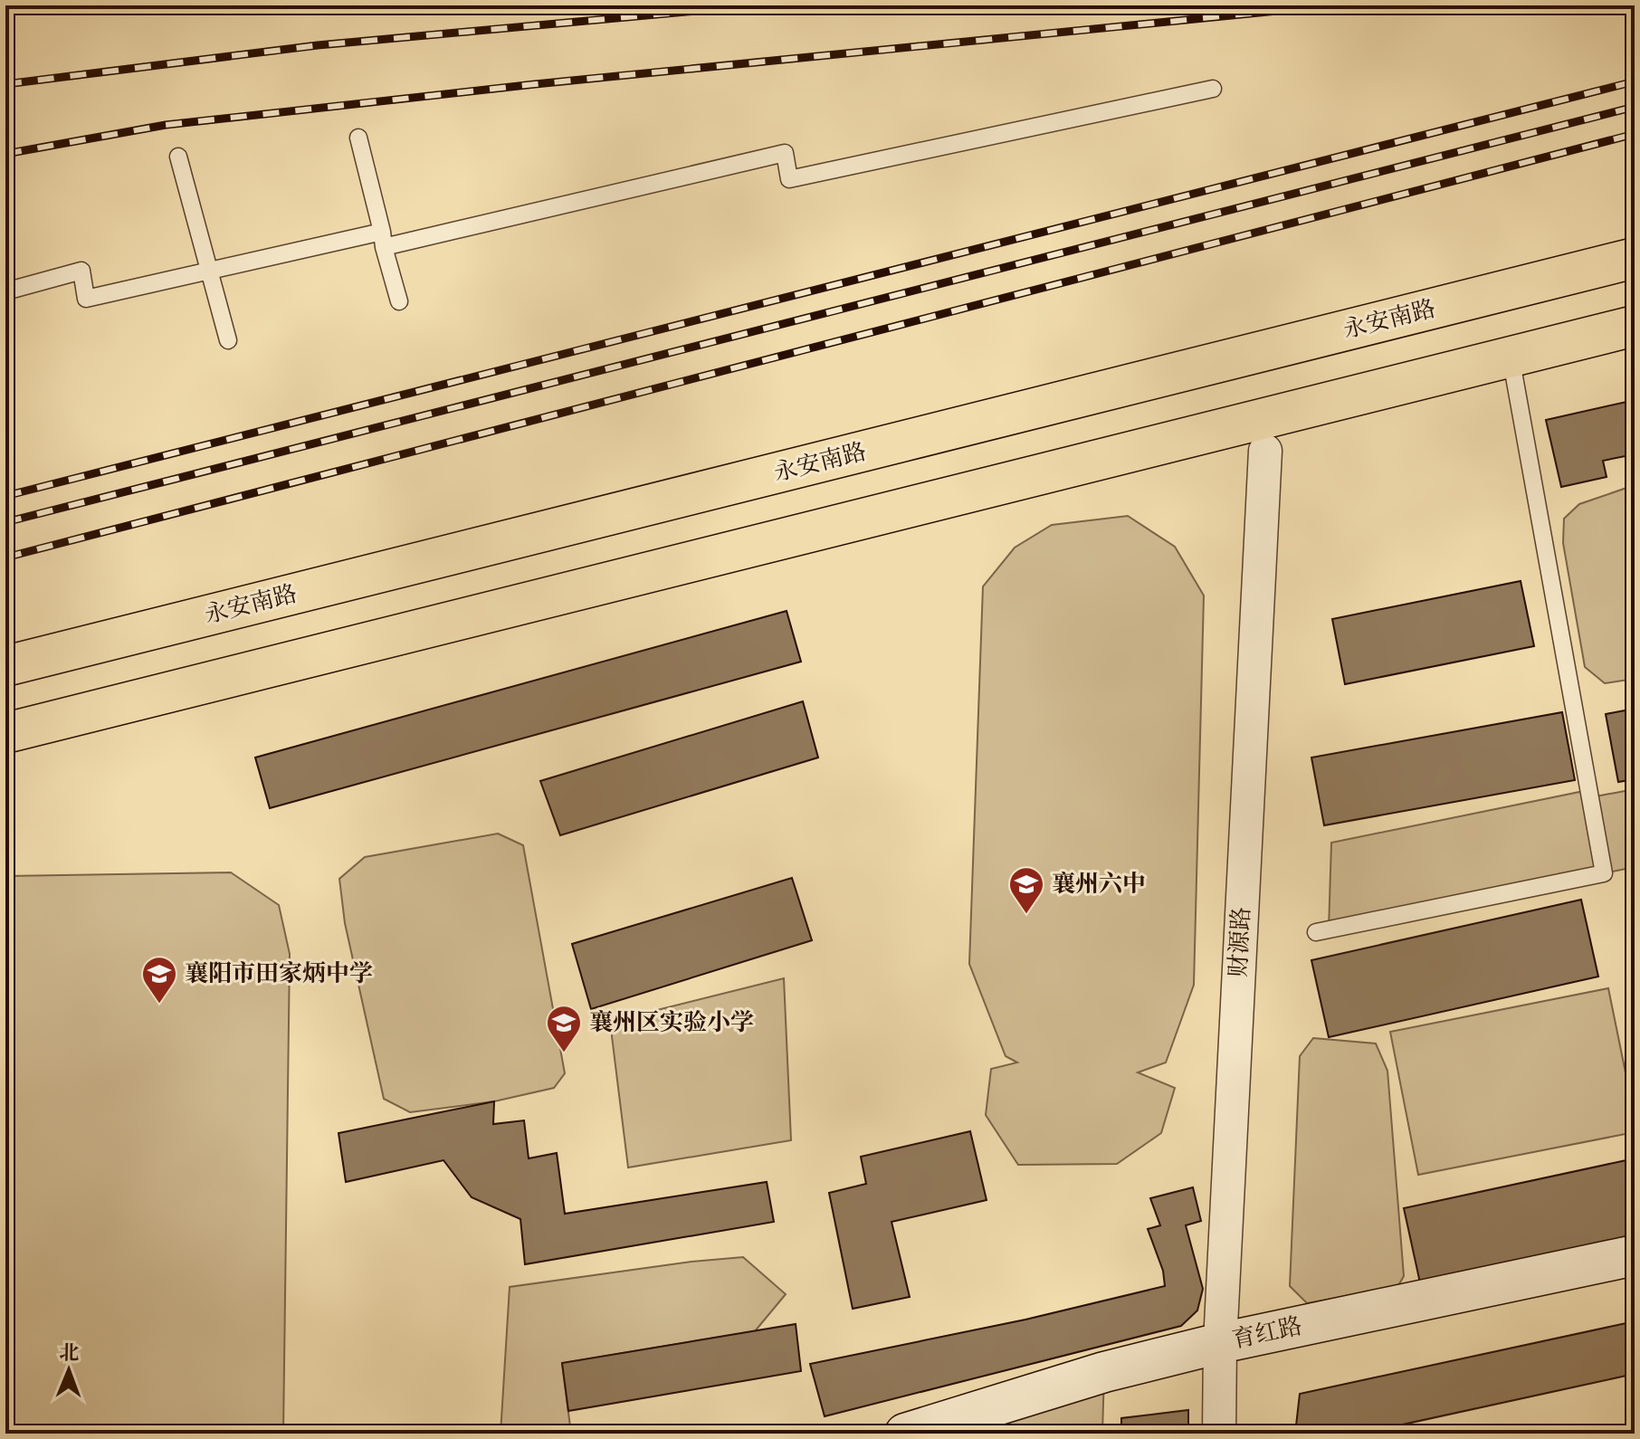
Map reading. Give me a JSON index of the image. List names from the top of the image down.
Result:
{
  "streets": {
    "main road": ["永安南路"],
    "street": ["财源路", "育红路"]
  },
  "crossings": [
    ["财源路", "育红路"]
  ],
  "places": {
    "school or university": ["襄州六中", "襄阳市田家炳中学", "襄州区实验小学"]
  },
  "north": "top"
}
